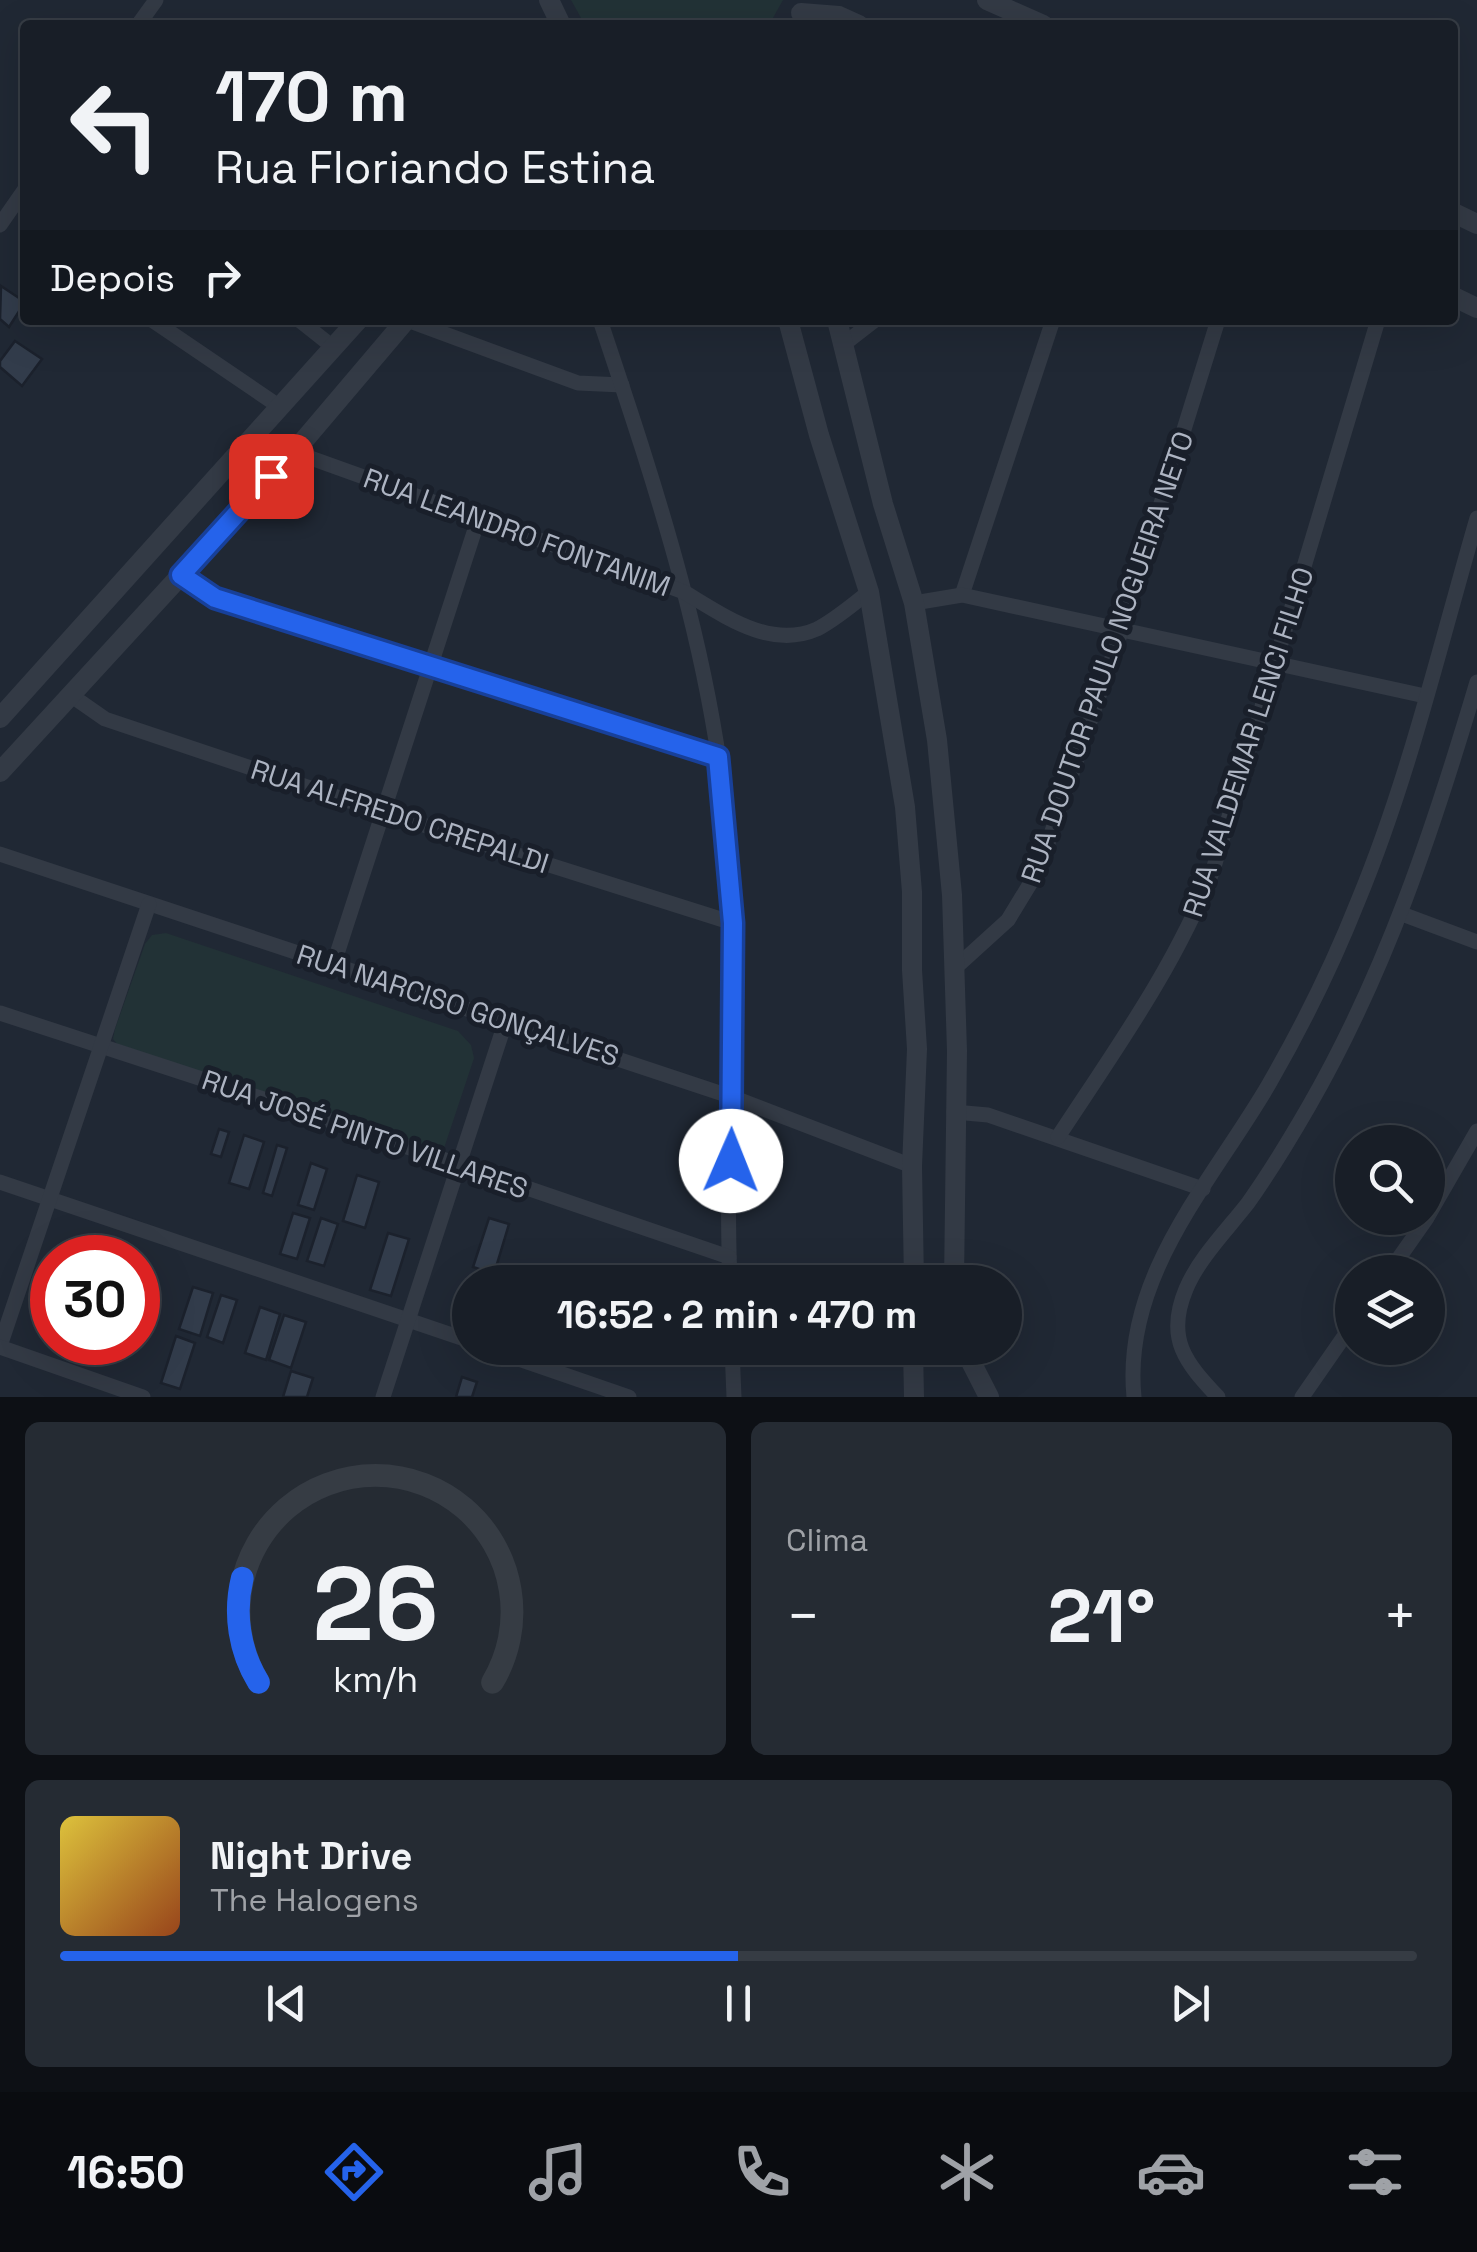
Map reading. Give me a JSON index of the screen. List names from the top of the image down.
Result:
{
  "streets": {
    "street": [
      "RUA LEANDRO FONTANIM",
      "RUA DOUTOR PAULO NOGUEIRA NETO",
      "RUA VALDEMAR LENCI FILHO",
      "RUA ALFREDO CREPALDI",
      "RUA NARCISO GONÇALVES",
      "RUA JOSÉ PINTO VILLARES"
    ]
  },
  "crossings": [
    ["RUA LEANDRO FONTANIM", "RUA ALFREDO CREPALDI"],
    ["RUA LEANDRO FONTANIM", "RUA NARCISO GONÇALVES"],
    ["RUA LEANDRO FONTANIM", "RUA JOSÉ PINTO VILLARES"]
  ],
  "page": {
    "turn": ["170 m", "Rua Floriando Estina"],
    "then": "Depois",
    "limit": "30",
    "trip": "16:52 · 2 min · 470 m",
    "tile": "Clima",
    "heat": ["−", "21°", "+"],
    "song": ["Night Drive", "The Halogens"],
    "tabs": "16:50",
    "gauge": ["26", "km/h"]
  }
}
